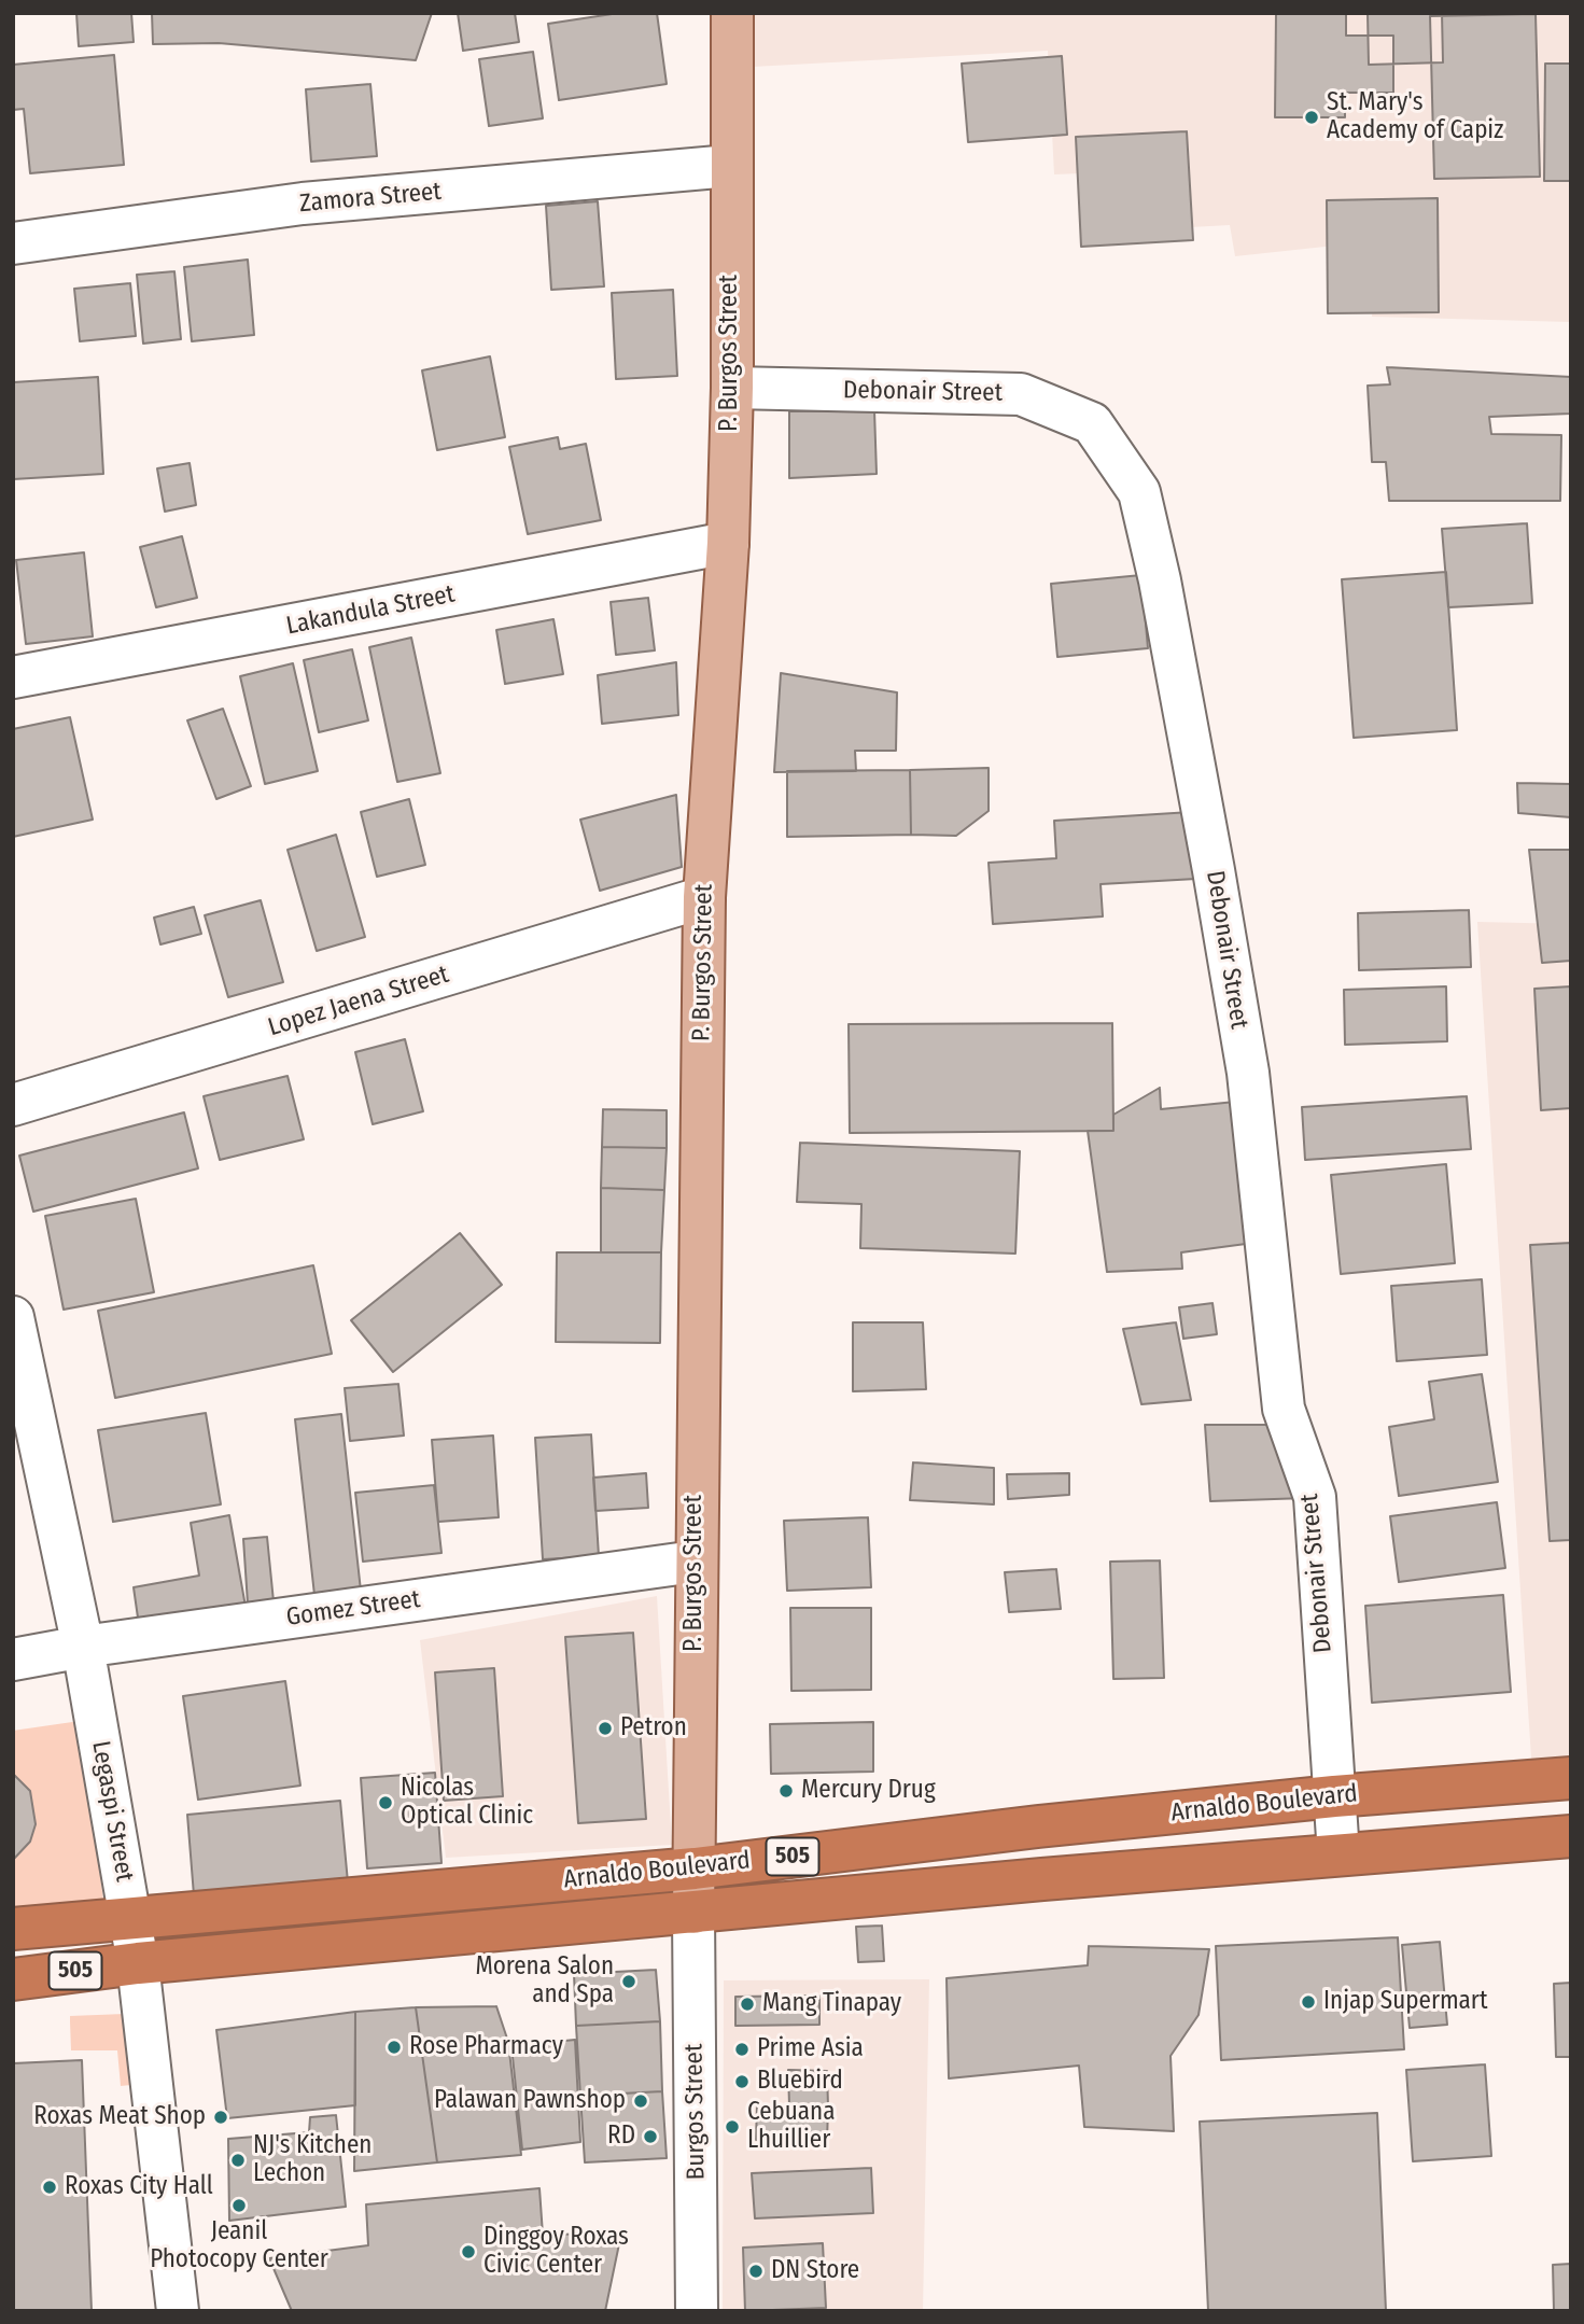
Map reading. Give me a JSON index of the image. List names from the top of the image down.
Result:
{
  "streets": {
    "highway": ["Arnaldo Boulevard", "505"],
    "main road": ["P. Burgos Street"],
    "street": [
      "Zamora Street",
      "Debonair Street",
      "Lakandula Street",
      "Lopez Jaena Street",
      "Gomez Street",
      "Legaspi Street",
      "Burgos Street"
    ]
  },
  "crossings": [
    ["Zamora Street", "P. Burgos Street"],
    ["P. Burgos Street", "Debonair Street"],
    ["P. Burgos Street", "Lakandula Street"],
    ["P. Burgos Street", "Lopez Jaena Street"],
    ["P. Burgos Street", "Gomez Street"],
    ["P. Burgos Street", "Arnaldo Boulevard"],
    ["P. Burgos Street", "Burgos Street"],
    ["Debonair Street", "Arnaldo Boulevard"],
    ["Gomez Street", "Legaspi Street"],
    ["Arnaldo Boulevard", "Legaspi Street"],
    ["Arnaldo Boulevard", "Burgos Street"]
  ],
  "places": [
    "St. Mary's Academy of Capiz",
    "Petron",
    "Mercury Drug",
    "Nicolas Optical Clinic",
    "Morena Salon and Spa",
    "Injap Supermart",
    "Mang Tinapay",
    "Rose Pharmacy",
    "Prime Asia",
    "Bluebird",
    "Palawan Pawnshop",
    "Roxas Meat Shop",
    "Cebuana Lhuillier",
    "RD",
    "NJ's Kitchen Lechon",
    "Roxas City Hall",
    "Jeanil Photocopy Center",
    "Dinggoy Roxas Civic Center",
    "DN Store"
  ]
}
